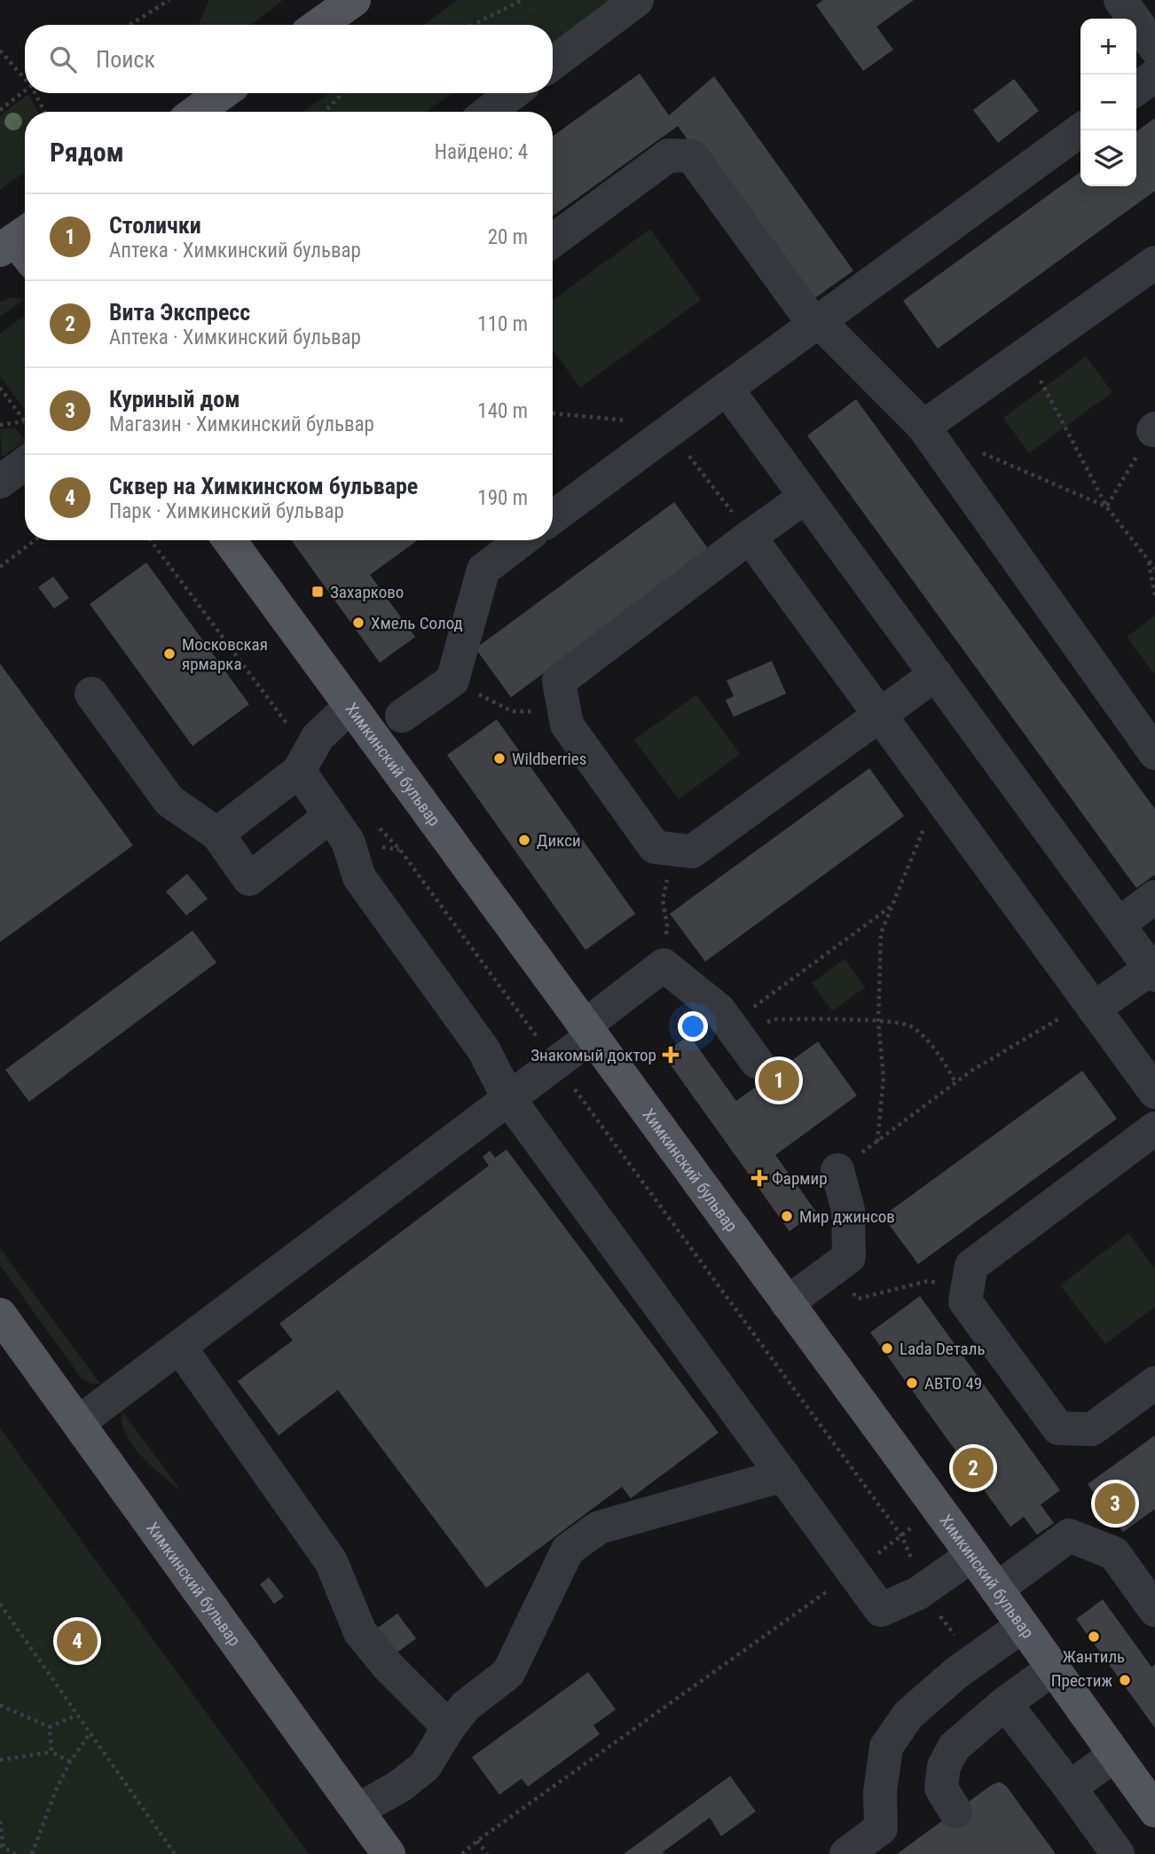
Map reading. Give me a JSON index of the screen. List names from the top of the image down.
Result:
{
  "streets": {
    "main road": ["Химкинский бульвар"]
  },
  "places": {
    "transit": ["Захарково"],
    "other": [
      "Хмель Солод",
      "Московская ярмарка",
      "Wildberries",
      "Дикси",
      "Мир джинсов",
      "Lada Dеталь",
      "АВТО 49",
      "Жантиль",
      "Престиж"
    ],
    "health": ["Знакомый доктор", "Фармир"]
  },
  "page": {
    "map_buttons": ["+", "−"],
    "search": "Поиск",
    "heading": ["Рядом", "Найдено: 4"],
    "list": [
      {
        "mark": "1",
        "name": "Столички",
        "note": "Аптека · Химкинский бульвар",
        "value": "20 m"
      },
      {
        "mark": "2",
        "name": "Вита Экспресс",
        "note": "Аптека · Химкинский бульвар",
        "value": "110 m"
      },
      {
        "mark": "3",
        "name": "Куриный дом",
        "note": "Магазин · Химкинский бульвар",
        "value": "140 m"
      },
      {
        "mark": "4",
        "name": "Сквер на Химкинском бульваре",
        "note": "Парк · Химкинский бульвар",
        "value": "190 m"
      }
    ],
    "pins": [
      "1",
      "2",
      "3",
      "4"
    ]
  }
}
